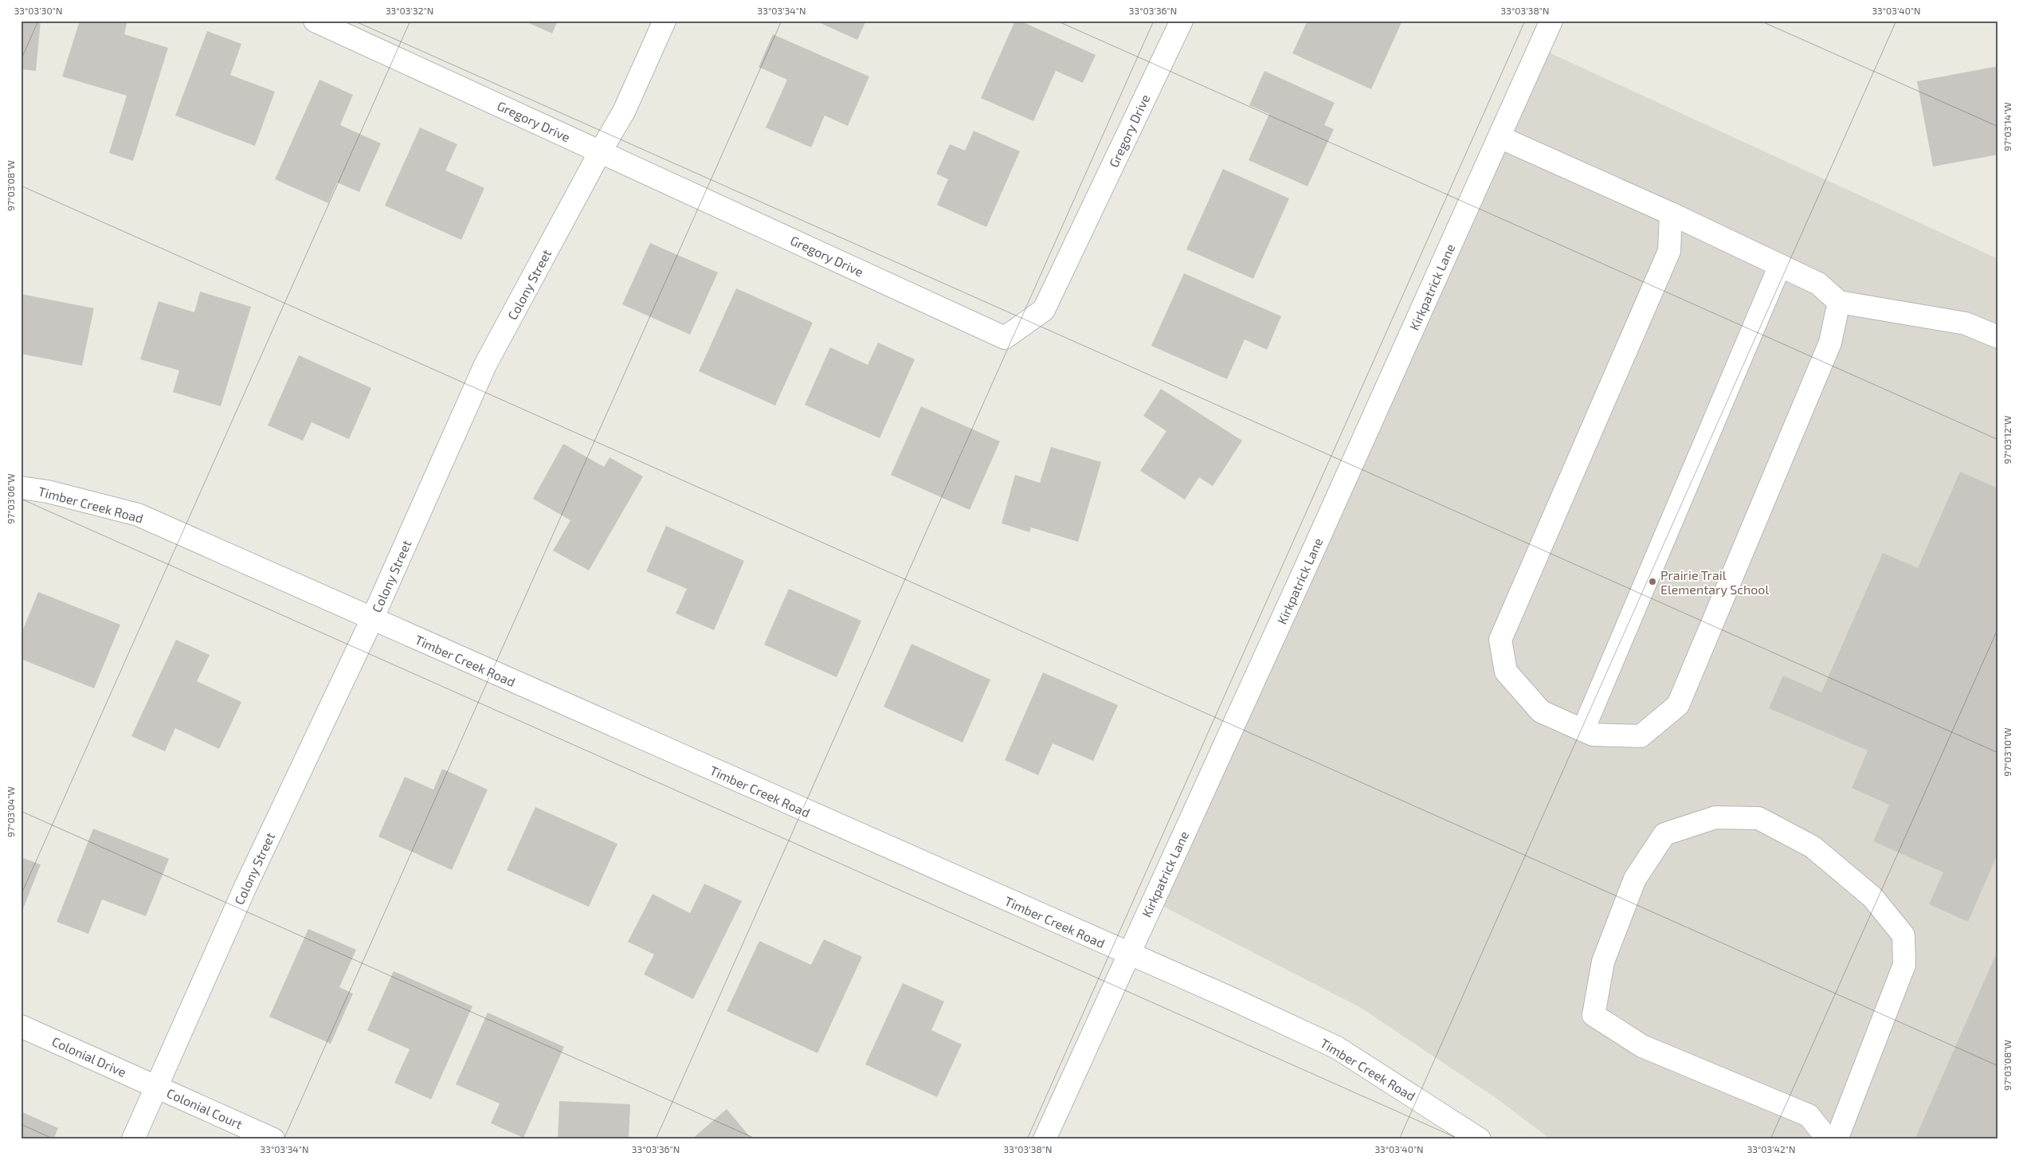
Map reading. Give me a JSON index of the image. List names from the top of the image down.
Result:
{
  "streets": {
    "street": [
      "Gregory Drive",
      "Colony Street",
      "Kirkpatrick Lane",
      "Timber Creek Road",
      "Colonial Drive",
      "Colonial Court"
    ]
  },
  "crossings": [
    ["Gregory Drive", "Colony Street"],
    ["Colony Street", "Timber Creek Road"],
    ["Colony Street", "Colonial Drive"],
    ["Colony Street", "Colonial Court"],
    ["Kirkpatrick Lane", "Timber Creek Road"],
    ["Colonial Drive", "Colonial Court"]
  ],
  "places": ["Prairie Trail Elementary School"],
  "coordinates": [
    "33°03'30\"N",
    "33°03'32\"N",
    "33°03'34\"N",
    "33°03'36\"N",
    "33°03'38\"N",
    "33°03'40\"N",
    "97°03'14\"W",
    "97°03'08\"W",
    "97°03'12\"W",
    "97°03'06\"W",
    "97°03'10\"W",
    "97°03'04\"W",
    "33°03'42\"N"
  ]
}
